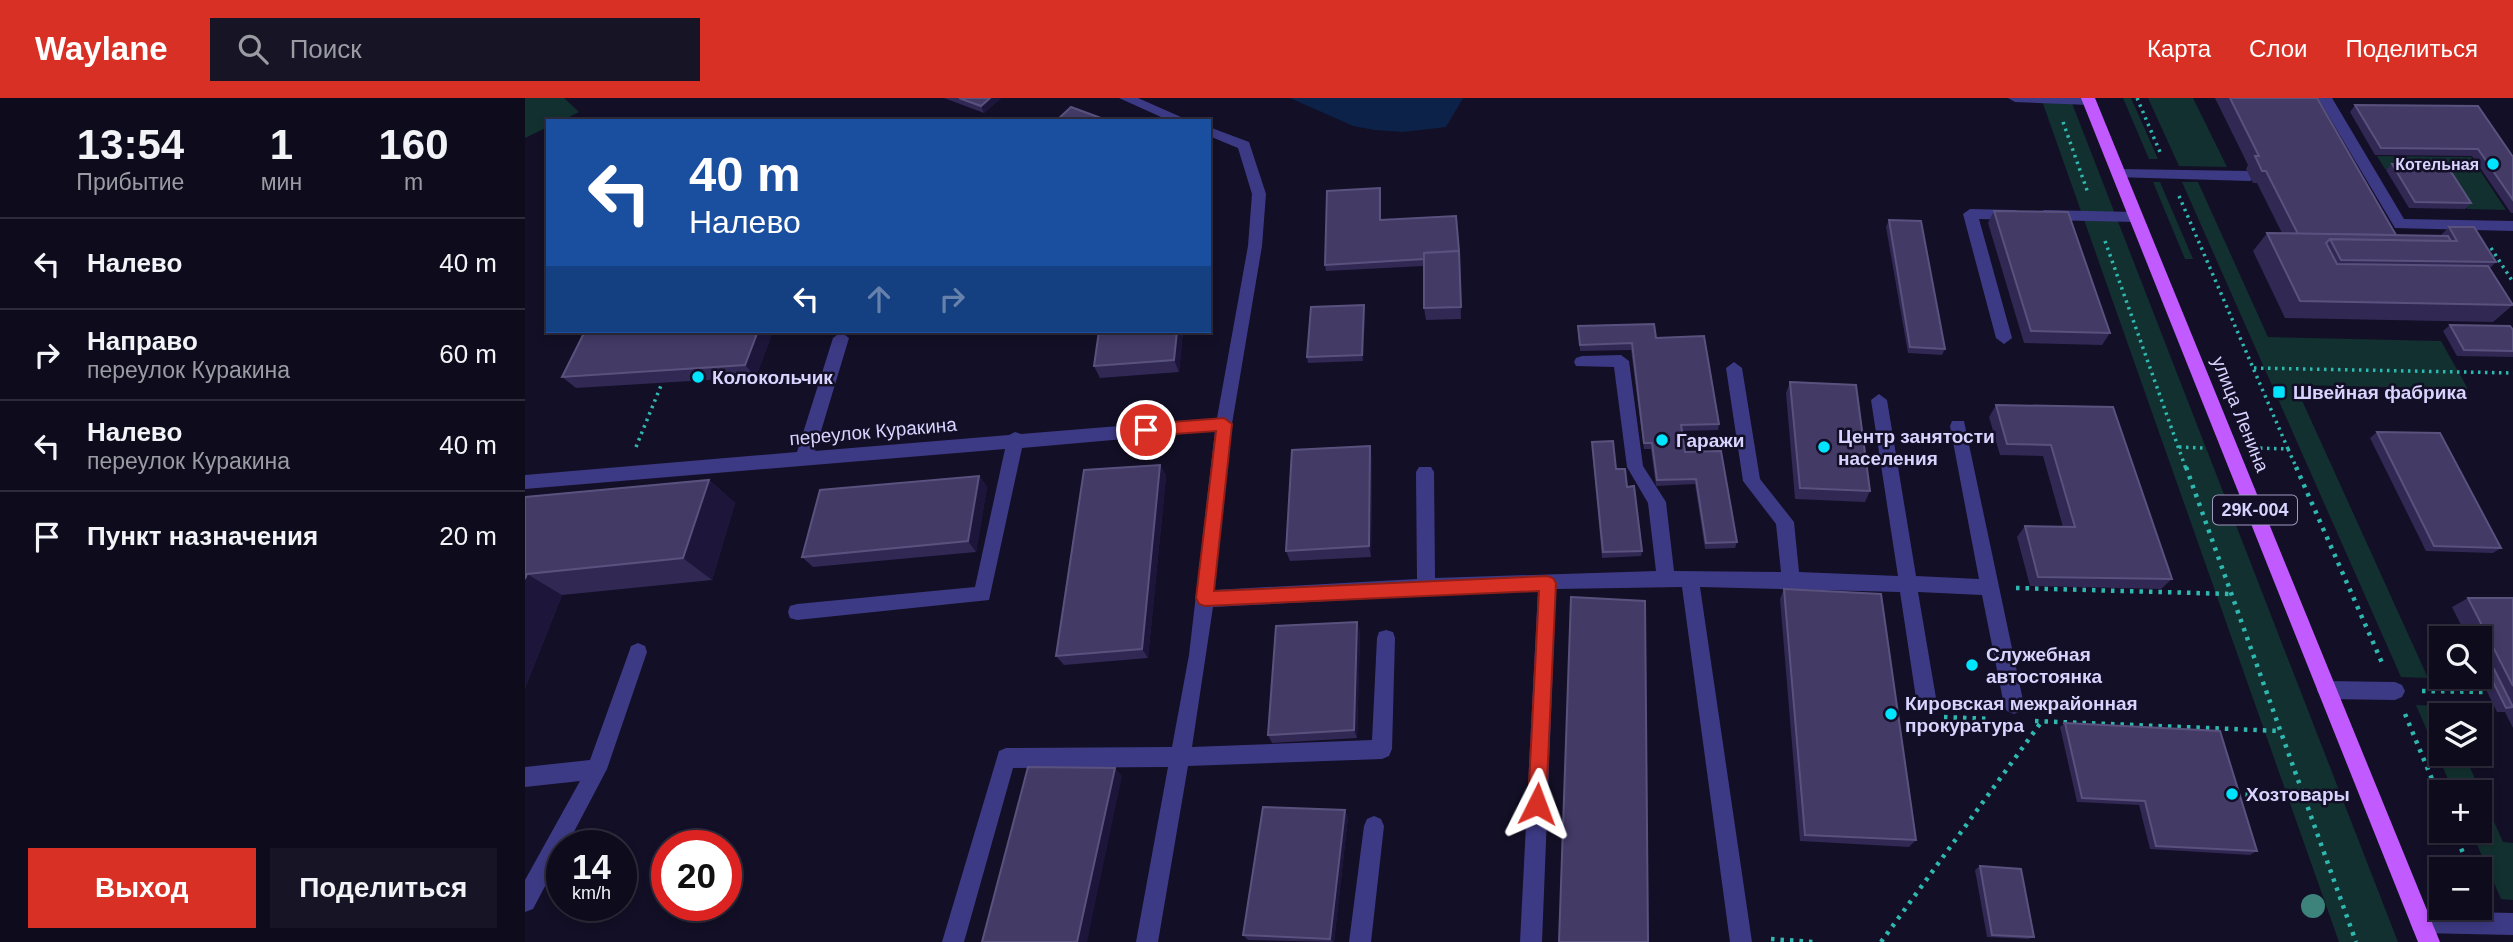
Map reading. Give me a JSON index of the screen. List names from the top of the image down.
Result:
{
  "streets": {
    "main road": ["улица Ленина", "29К-004"],
    "street": ["переулок Куракина"]
  },
  "places": {
    "other": [
      "Котельная",
      "Колокольчик",
      "Гаражи",
      "Центр занятости населения",
      "Служебная автостоянка",
      "Кировская межрайонная прокуратура",
      "Хозтовары"
    ],
    "transit": ["Швейная фабрика"]
  },
  "page": {
    "header": "Waylane",
    "search": "Поиск",
    "nav": ["Карта", "Слои", "Поделиться"],
    "eta": [
      "13:54",
      "Прибытие",
      "1",
      "мин",
      "160",
      "m"
    ],
    "turn": ["40 m", "Налево"],
    "list": [
      {
        "name": "Налево",
        "value": "40 m"
      },
      {
        "name": "Направо",
        "note": "переулок Куракина",
        "value": "60 m"
      },
      {
        "name": "Налево",
        "note": "переулок Куракина",
        "value": "40 m"
      },
      {
        "name": "Пункт назначения",
        "value": "20 m"
      }
    ],
    "map_buttons": ["+", "−"],
    "speed": "14 km/h",
    "limit": "20",
    "buttons": ["Выход", "Поделиться"]
  }
}
